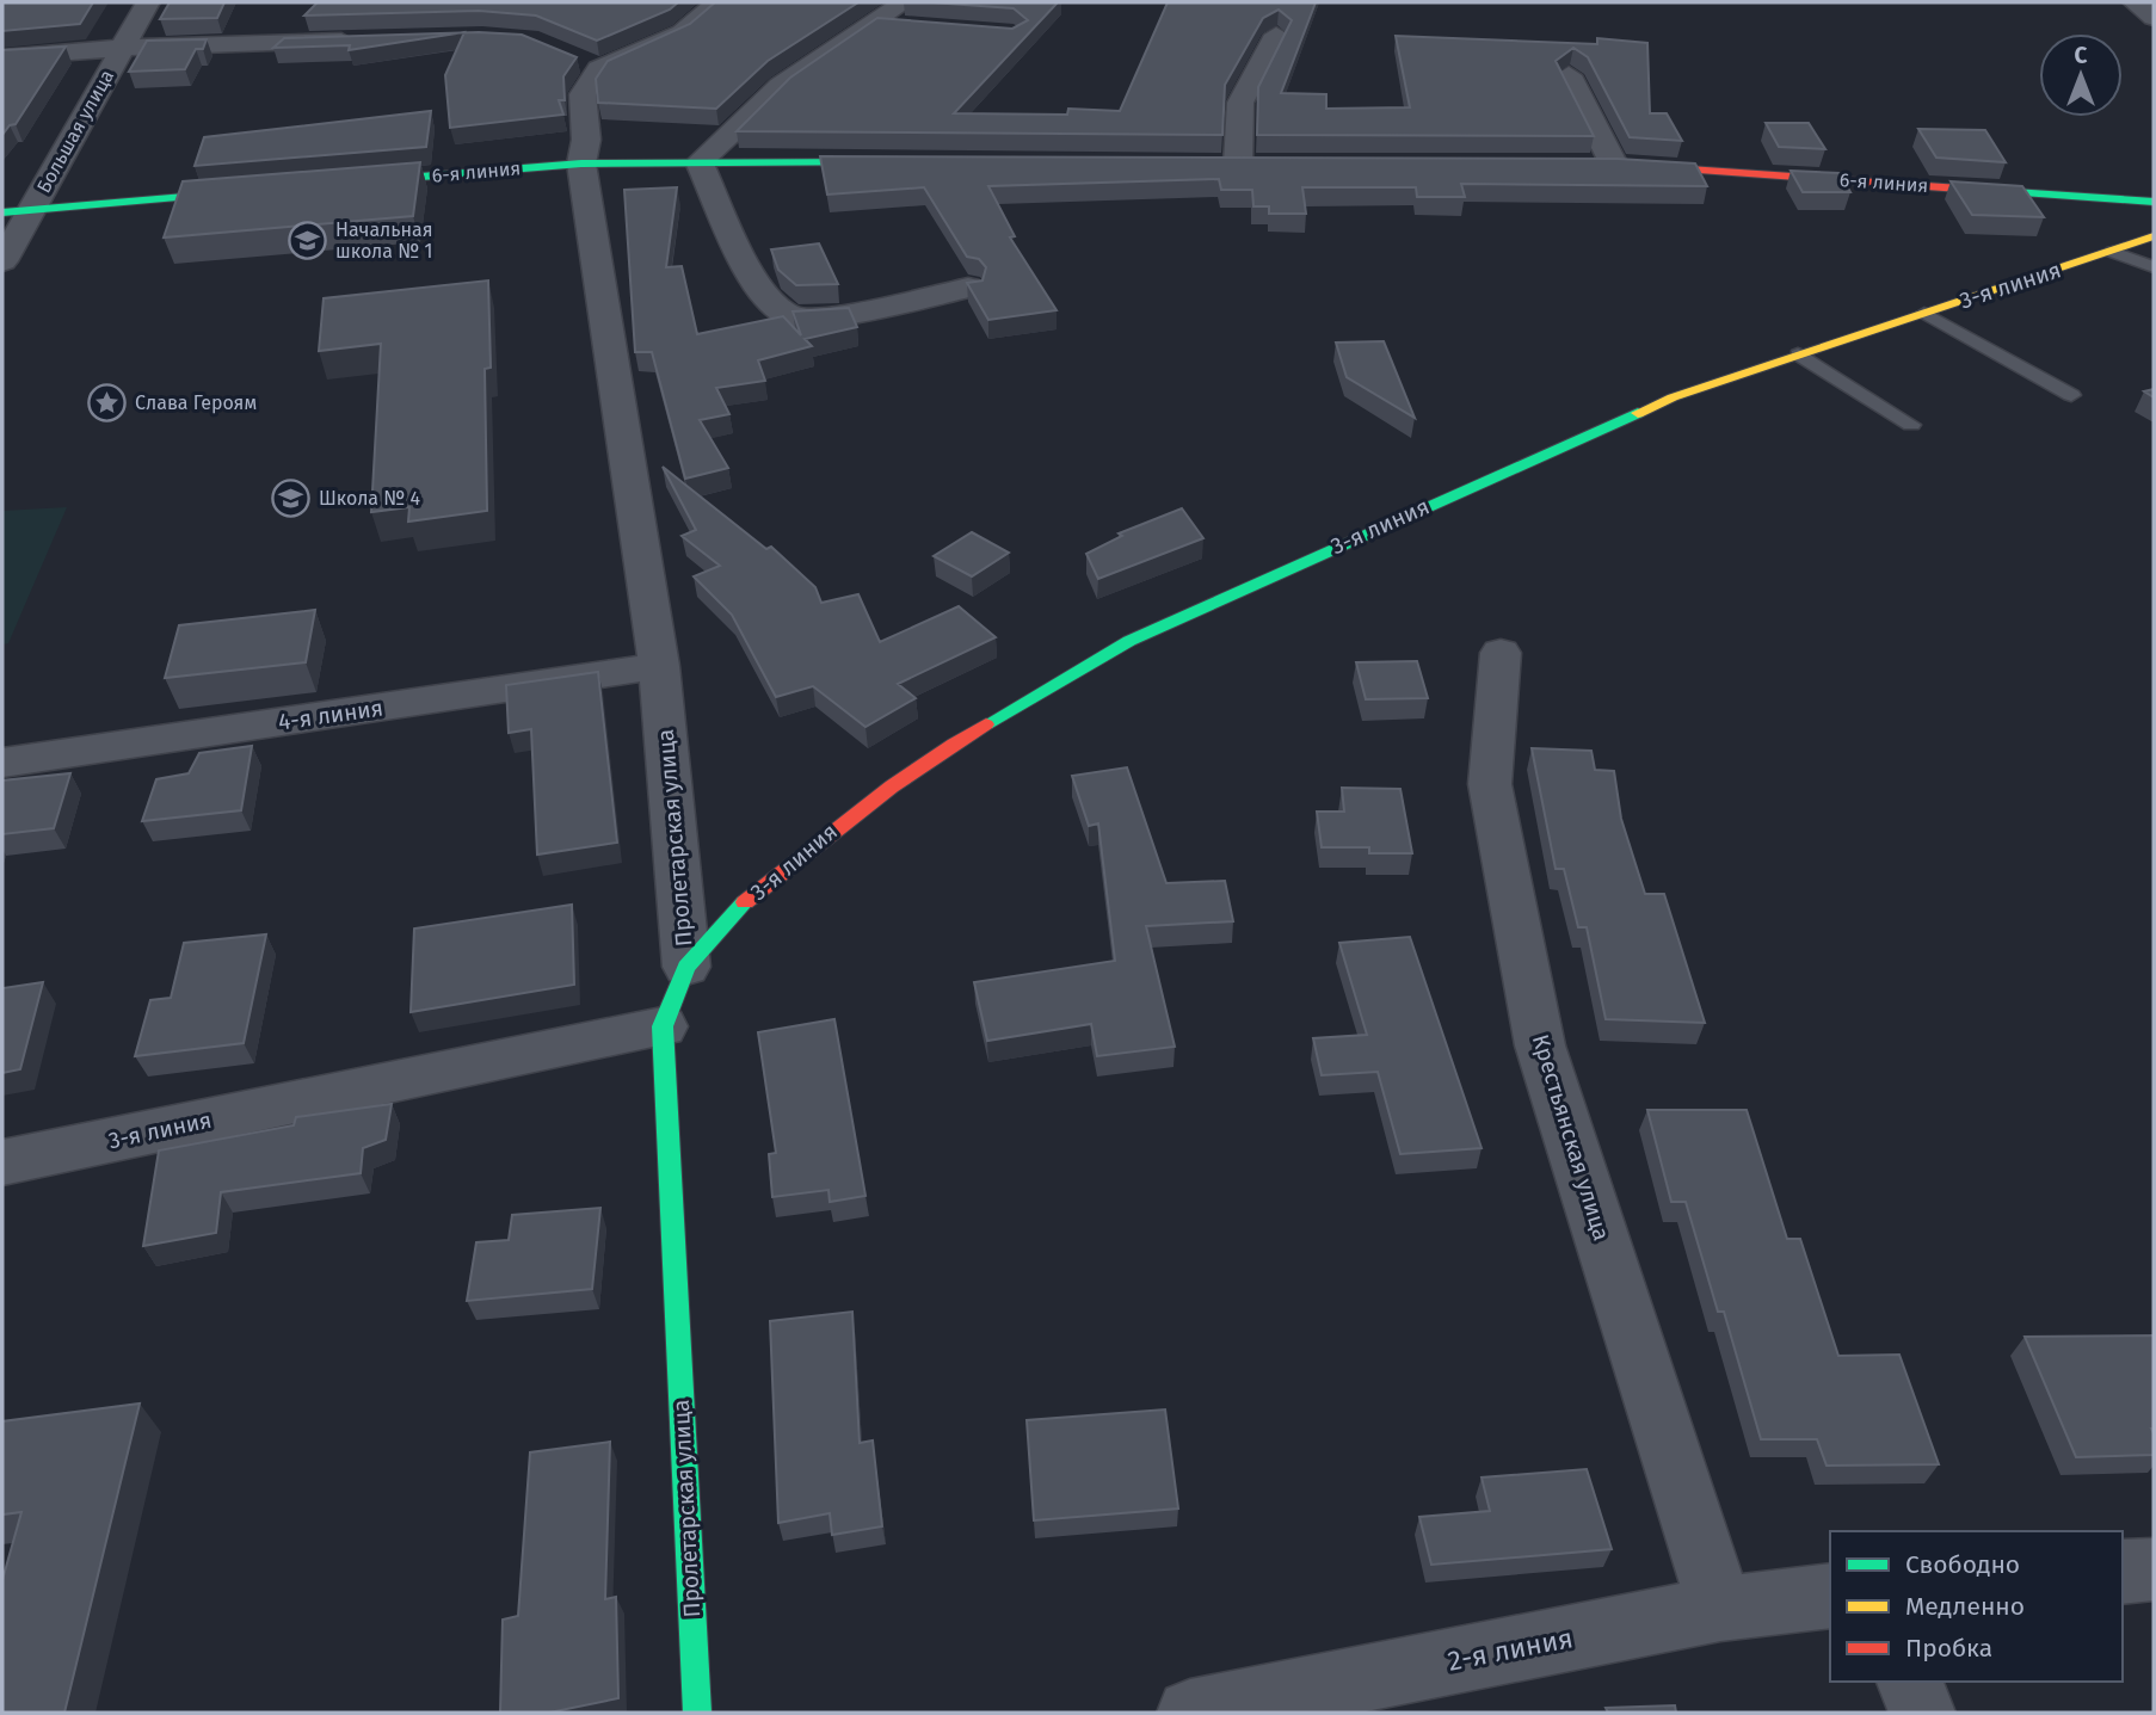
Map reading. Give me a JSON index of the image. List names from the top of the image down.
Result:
{
  "streets": {
    "main road": ["6-я линия", "3-я линия", "Пролетарская улица"],
    "street": [
      "Большая улица",
      "4-я линия",
      "Крестьянская улица",
      "2-я линия"
    ]
  },
  "crossings": [
    ["6-я линия", "Пролетарская улица"],
    ["3-я линия", "Пролетарская улица"],
    ["4-я линия", "Пролетарская улица"],
    ["Крестьянская улица", "2-я линия"]
  ],
  "places": {
    "school or university": ["Начальная школа № 1", "Школа № 4"],
    "place": ["Слава Героям"]
  },
  "legend": ["Свободно", "Медленно", "Пробка"],
  "north": "top"
}
